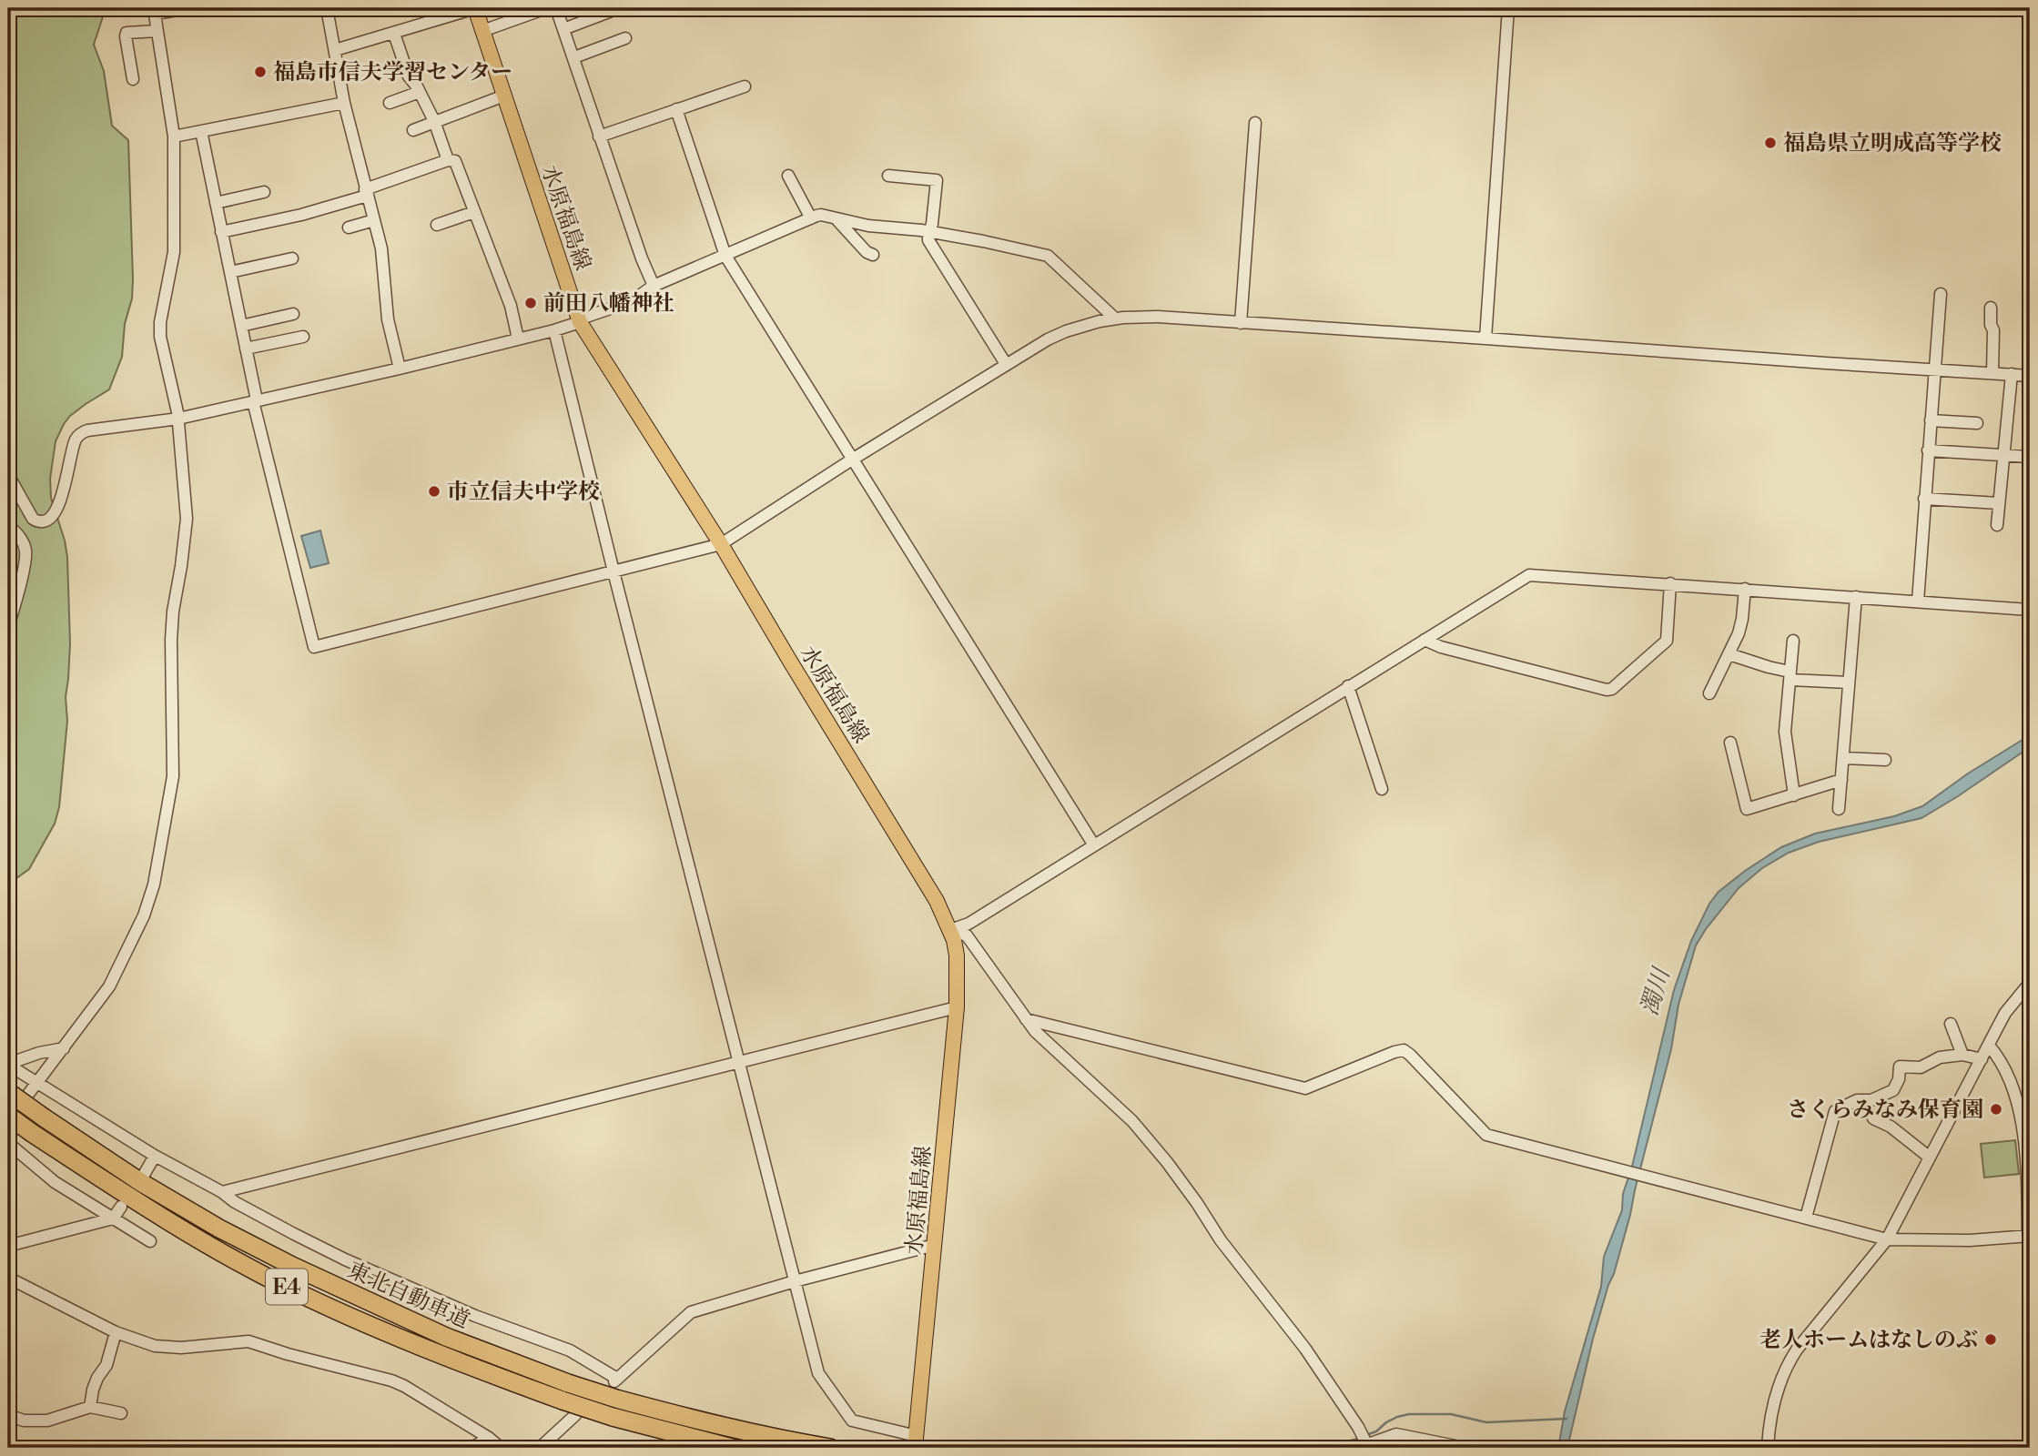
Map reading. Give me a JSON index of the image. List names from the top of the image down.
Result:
{
  "streets": {
    "highway": ["E4", "東北自動車道"],
    "main road": ["水原福島線"]
  },
  "water": ["濁川"],
  "places": [
    "福島市信夫学習センター",
    "福島県立明成高等学校",
    "前田八幡神社",
    "市立信夫中学校",
    "さくらみなみ保育園",
    "老人ホームはなしのぶ"
  ]
}
